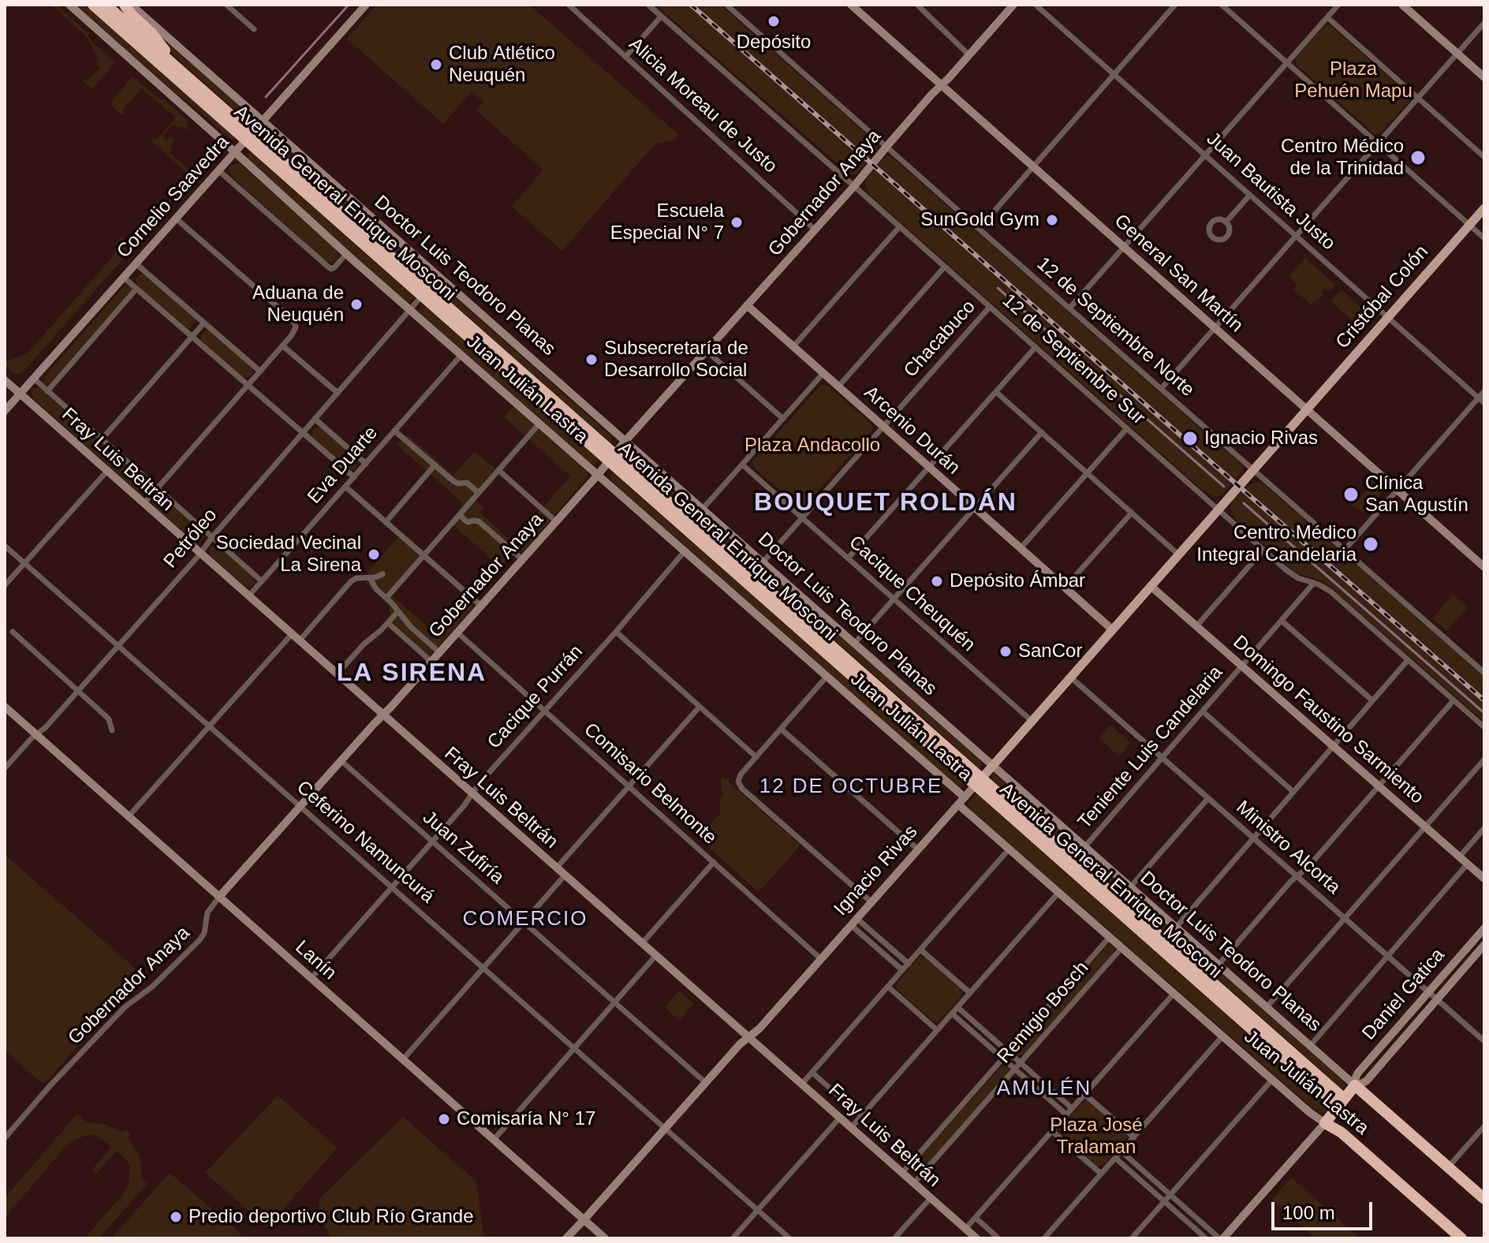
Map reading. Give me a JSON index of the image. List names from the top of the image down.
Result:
{
  "streets": {
    "highway": [
      "Avenida General Enrique Mosconi",
      "Doctor Luis Teodoro Planas",
      "Juan Julián Lastra",
      "Daniel Gatica"
    ],
    "main road": ["Cristóbal Colón", "Ignacio Rivas"],
    "street": [
      "Alicia Moreau de Justo",
      "Juan Bautista Justo",
      "Gobernador Anaya",
      "Cornelio Saavedra",
      "General San Martín",
      "12 de Septiembre Norte",
      "Chacabuco",
      "12 de Septiembre Sur",
      "Arcenio Durán",
      "Fray Luis Beltrán",
      "Eva Duarte",
      "Petróleo",
      "Cacique Cheuquén",
      "Cacique Purrán",
      "Domingo Faustino Sarmiento",
      "Teniente Luis Candelaria",
      "Comisario Belmonte",
      "Ceferino Namuncurá",
      "Juan Zufiría",
      "Ministro Alcorta",
      "Lanín",
      "Remigio Bosch"
    ]
  },
  "crossings": [
    ["Alicia Moreau de Justo", "Gobernador Anaya"],
    ["Juan Bautista Justo", "Cristóbal Colón"],
    ["Gobernador Anaya", "Avenida General Enrique Mosconi"],
    ["Gobernador Anaya", "General San Martín"],
    ["Gobernador Anaya", "Doctor Luis Teodoro Planas"],
    ["Gobernador Anaya", "12 de Septiembre Norte"],
    ["Gobernador Anaya", "12 de Septiembre Sur"],
    ["Gobernador Anaya", "Juan Julián Lastra"],
    ["Gobernador Anaya", "Arcenio Durán"],
    ["Gobernador Anaya", "Fray Luis Beltrán"],
    ["Gobernador Anaya", "Comisario Belmonte"],
    ["Gobernador Anaya", "Ceferino Namuncurá"],
    ["Gobernador Anaya", "Juan Zufiría"],
    ["Gobernador Anaya", "Lanín"],
    ["Cornelio Saavedra", "Avenida General Enrique Mosconi"],
    ["Cornelio Saavedra", "Doctor Luis Teodoro Planas"],
    ["Cornelio Saavedra", "Juan Julián Lastra"],
    ["Cornelio Saavedra", "Fray Luis Beltrán"],
    ["Avenida General Enrique Mosconi", "Petróleo"],
    ["Avenida General Enrique Mosconi", "Ignacio Rivas"],
    ["Avenida General Enrique Mosconi", "Daniel Gatica"],
    ["General San Martín", "Cristóbal Colón"],
    ["General San Martín", "Ignacio Rivas"],
    ["Doctor Luis Teodoro Planas", "Chacabuco"],
    ["Doctor Luis Teodoro Planas", "Teniente Luis Candelaria"],
    ["Doctor Luis Teodoro Planas", "Ignacio Rivas"],
    ["Doctor Luis Teodoro Planas", "Daniel Gatica"],
    ["Cristóbal Colón", "Ignacio Rivas"],
    ["12 de Septiembre Norte", "Ignacio Rivas"],
    ["Chacabuco", "12 de Septiembre Sur"],
    ["Chacabuco", "Arcenio Durán"],
    ["Chacabuco", "Cacique Cheuquén"],
    ["12 de Septiembre Sur", "Teniente Luis Candelaria"],
    ["12 de Septiembre Sur", "Ignacio Rivas"],
    ["Juan Julián Lastra", "Eva Duarte"],
    ["Juan Julián Lastra", "Petróleo"],
    ["Juan Julián Lastra", "Cacique Purrán"],
    ["Juan Julián Lastra", "Ignacio Rivas"],
    ["Juan Julián Lastra", "Daniel Gatica"],
    ["Juan Julián Lastra", "Remigio Bosch"],
    ["Arcenio Durán", "Ignacio Rivas"],
    ["Fray Luis Beltrán", "Eva Duarte"],
    ["Fray Luis Beltrán", "Petróleo"],
    ["Fray Luis Beltrán", "Cacique Purrán"],
    ["Fray Luis Beltrán", "Ignacio Rivas"],
    ["Fray Luis Beltrán", "Remigio Bosch"],
    ["Petróleo", "Ceferino Namuncurá"],
    ["Petróleo", "Lanín"],
    ["Cacique Cheuquén", "Ignacio Rivas"],
    ["Cacique Purrán", "Comisario Belmonte"],
    ["Cacique Purrán", "Ceferino Namuncurá"],
    ["Cacique Purrán", "Juan Zufiría"],
    ["Cacique Purrán", "Lanín"],
    ["Domingo Faustino Sarmiento", "Teniente Luis Candelaria"],
    ["Domingo Faustino Sarmiento", "Ignacio Rivas"],
    ["Teniente Luis Candelaria", "Ministro Alcorta"],
    ["Comisario Belmonte", "Ignacio Rivas"],
    ["Ceferino Namuncurá", "Ignacio Rivas"],
    ["Juan Zufiría", "Ignacio Rivas"],
    ["Ministro Alcorta", "Ignacio Rivas"],
    ["Ministro Alcorta", "Daniel Gatica"],
    ["Ignacio Rivas", "Lanín"]
  ],
  "districts": [
    "BOUQUET ROLDÁN",
    "LA SIRENA",
    "12 DE OCTUBRE",
    "COMERCIO",
    "AMULÉN"
  ],
  "parks": ["Plaza Pehuén Mapu", "Plaza Andacollo", "Plaza José Tralaman"],
  "places": [
    "Depósito",
    "Club Atlético Neuquén",
    "Centro Médico de la Trinidad",
    "SunGold Gym",
    "Escuela Especial N° 7",
    "Aduana de Neuquén",
    "Subsecretaría de Desarrollo Social",
    "Ignacio Rivas",
    "Clínica San Agustín",
    "Centro Médico Integral Candelaria",
    "Sociedad Vecinal La Sirena",
    "Depósito Ámbar",
    "SanCor",
    "Comisaría N° 17",
    "Predio deportivo Club Río Grande"
  ],
  "scale_bar": "100 m"
}
